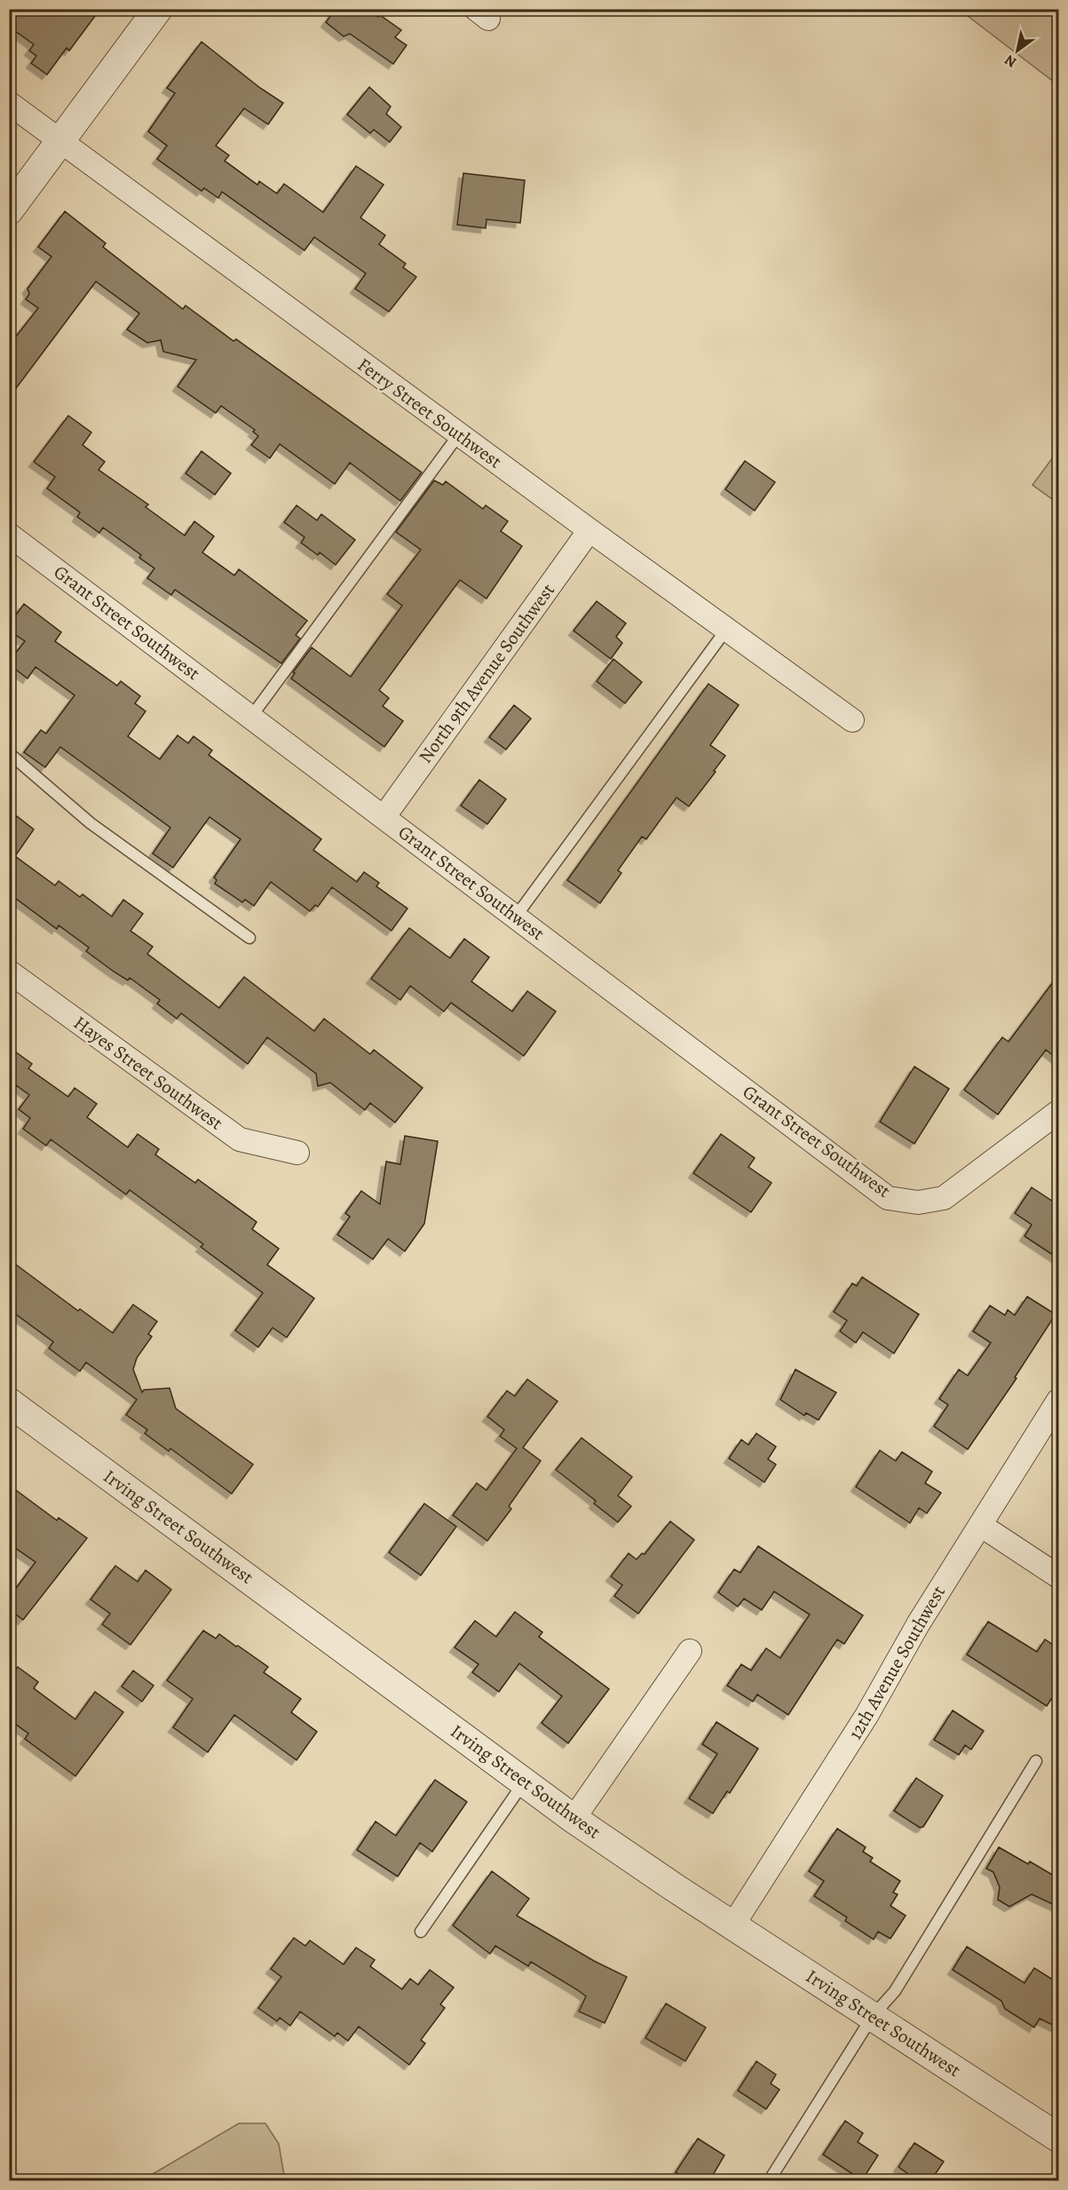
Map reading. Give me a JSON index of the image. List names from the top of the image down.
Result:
{
  "streets": {
    "street": [
      "Ferry Street Southwest",
      "Grant Street Southwest",
      "North 9th Avenue Southwest",
      "Hayes Street Southwest",
      "Irving Street Southwest",
      "12th Avenue Southwest"
    ]
  },
  "crossings": [
    ["Ferry Street Southwest", "North 9th Avenue Southwest"],
    ["Grant Street Southwest", "North 9th Avenue Southwest"],
    ["Irving Street Southwest", "12th Avenue Southwest"]
  ],
  "north": "bottom left"
}
